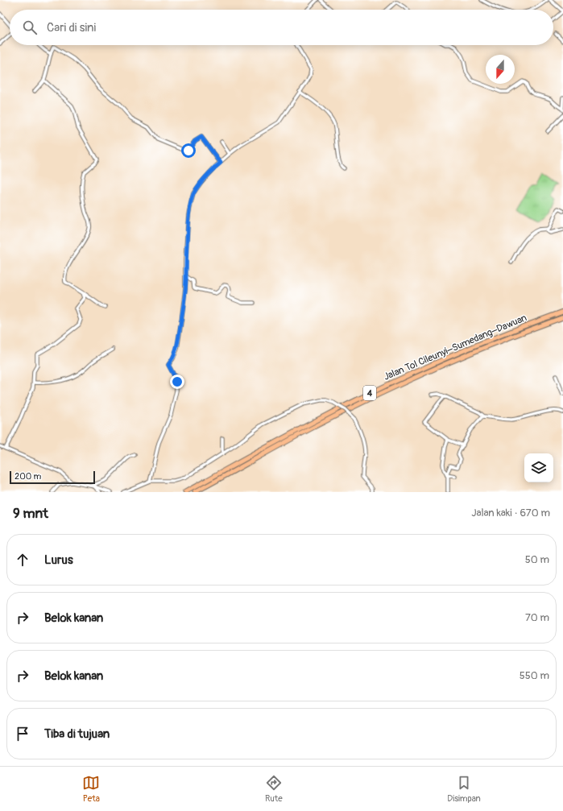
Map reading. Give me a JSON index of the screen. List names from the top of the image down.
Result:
{
  "streets": {
    "highway": ["Jalan Tol Cileunyi–Sumedang–Dawuan", "4"]
  },
  "scale_bar": "200 m",
  "north": "bottom",
  "page": {
    "search": "Cari di sini",
    "scale": "200 m",
    "heading": ["9 mnt", "Jalan kaki · 670 m"],
    "list": [
      ["Lurus", "50 m"],
      ["Belok kanan", "70 m"],
      ["Belok kanan", "550 m"],
      "Tiba di tujuan"
    ],
    "nav": ["Peta", "Rute", "Disimpan"]
  }
}
